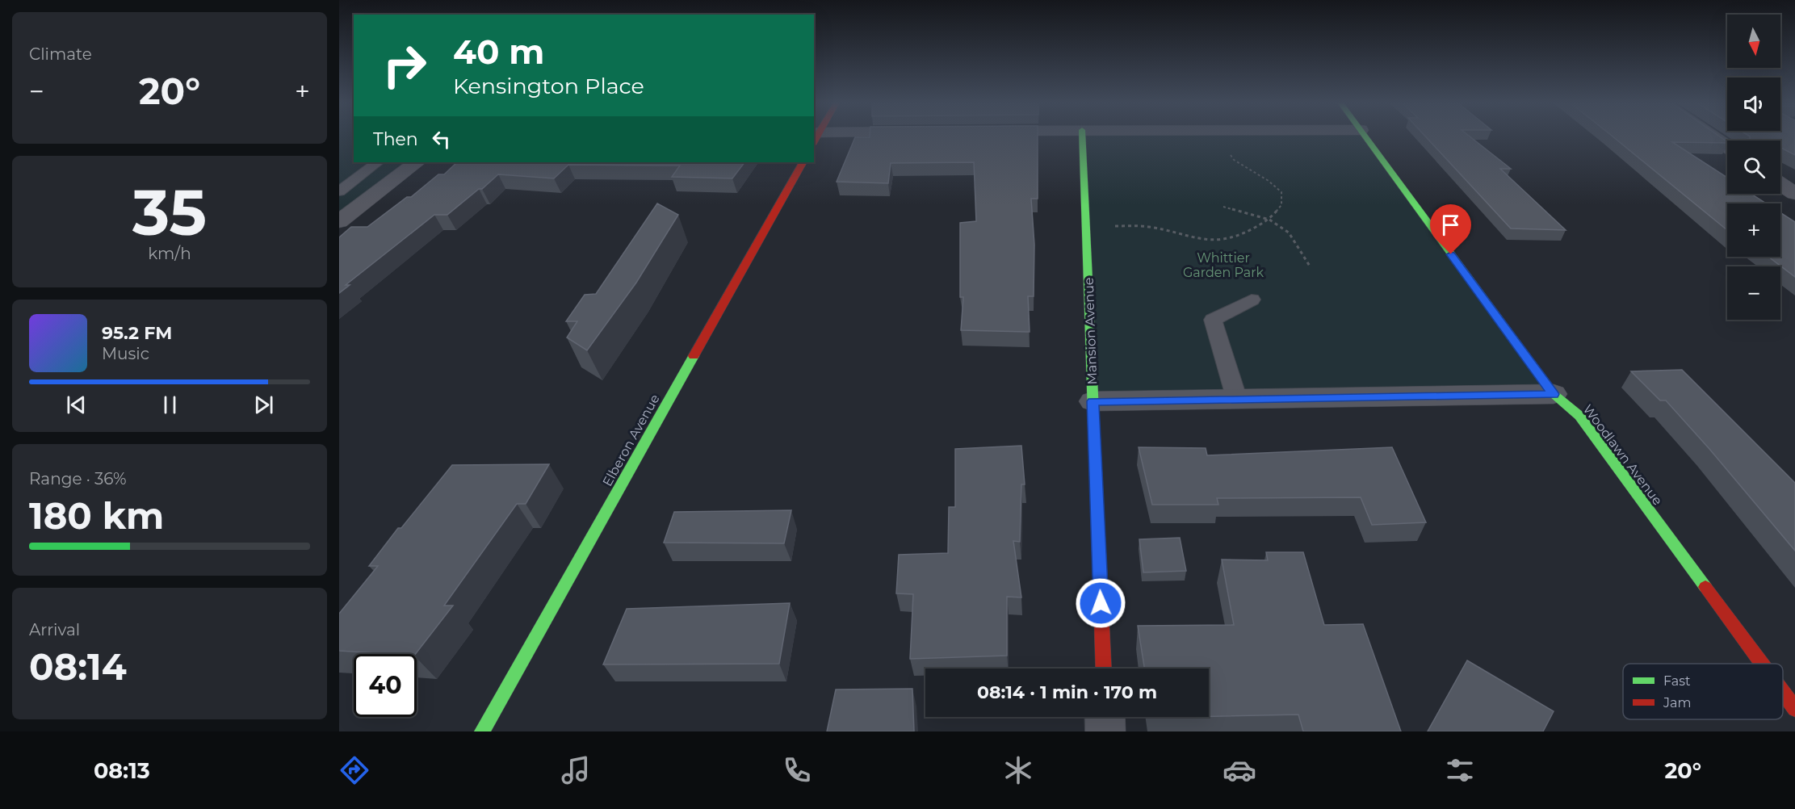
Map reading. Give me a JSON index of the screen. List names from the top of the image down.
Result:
{
  "streets": {
    "street": ["Mansion Avenue", "Elberon Avenue", "Woodlawn Avenue"]
  },
  "parks": ["Whittier Garden Park"],
  "legend": ["Fast", "Jam"],
  "north": "bottom",
  "page": {
    "tile": [
      "Climate",
      ["35", "km/h"],
      ["Range · 36%", "180 km"],
      ["Arrival", "08:14"]
    ],
    "map_buttons": ["+", "−"],
    "turn": ["40 m", "Kensington Place"],
    "heat": ["−", "20°", "+"],
    "then": "Then",
    "song": ["95.2 FM", "Music"],
    "limit": "40",
    "trip": "08:14 · 1 min · 170 m",
    "tabs": ["08:13", "20°"]
  }
}
